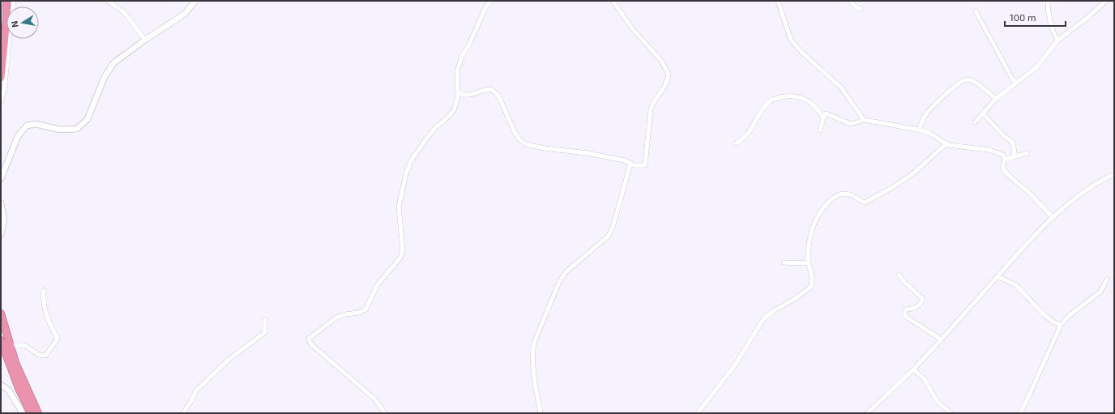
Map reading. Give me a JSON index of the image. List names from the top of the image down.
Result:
{
  "scale_bar": "100 m",
  "north": "left"
}
